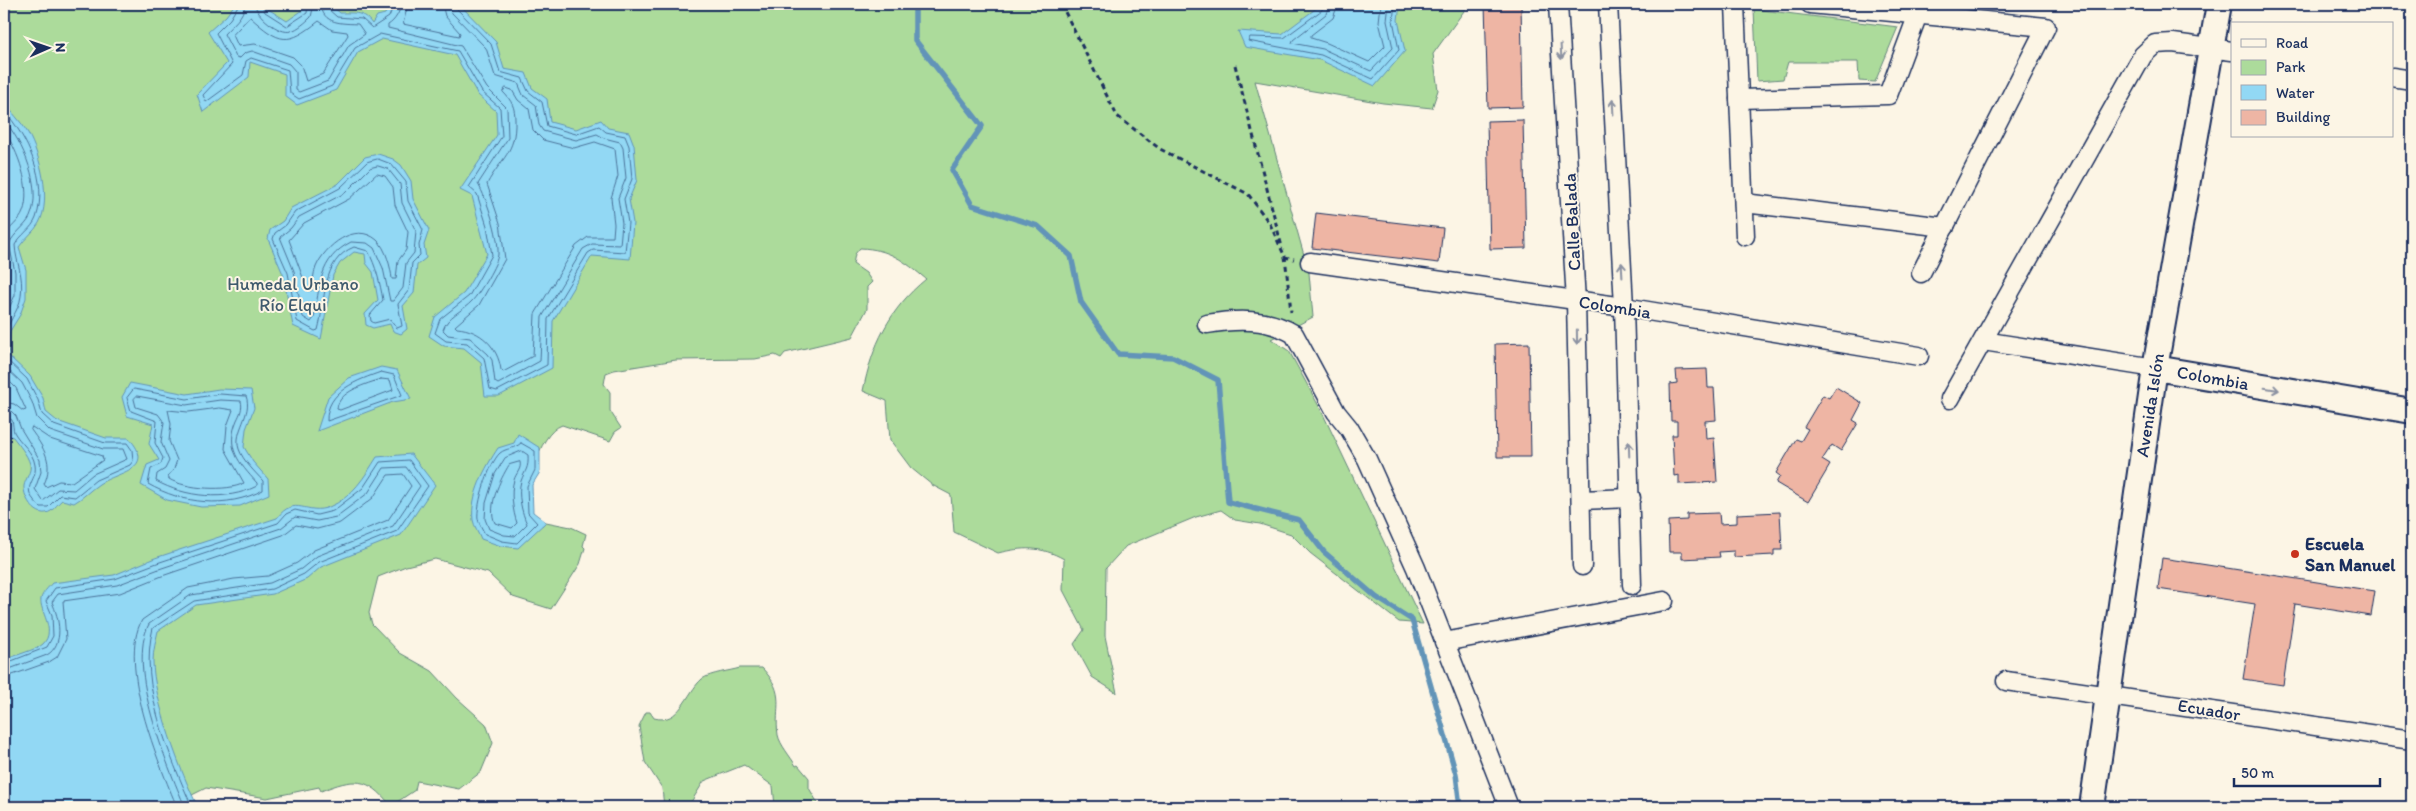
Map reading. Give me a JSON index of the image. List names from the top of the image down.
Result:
{
  "streets": {
    "main road": ["Colombia", "Avenida Islón"],
    "street": ["Calle Balada", "Ecuador"]
  },
  "crossings": [
    ["Calle Balada", "Colombia"],
    ["Colombia", "Avenida Islón"],
    ["Avenida Islón", "Ecuador"]
  ],
  "parks": ["Humedal Urbano Río Elqui"],
  "places": ["Escuela San Manuel"],
  "legend": [
    "Road",
    "Park",
    "Water",
    "Building"
  ],
  "scale_bar": "50 m",
  "north": "right"
}
